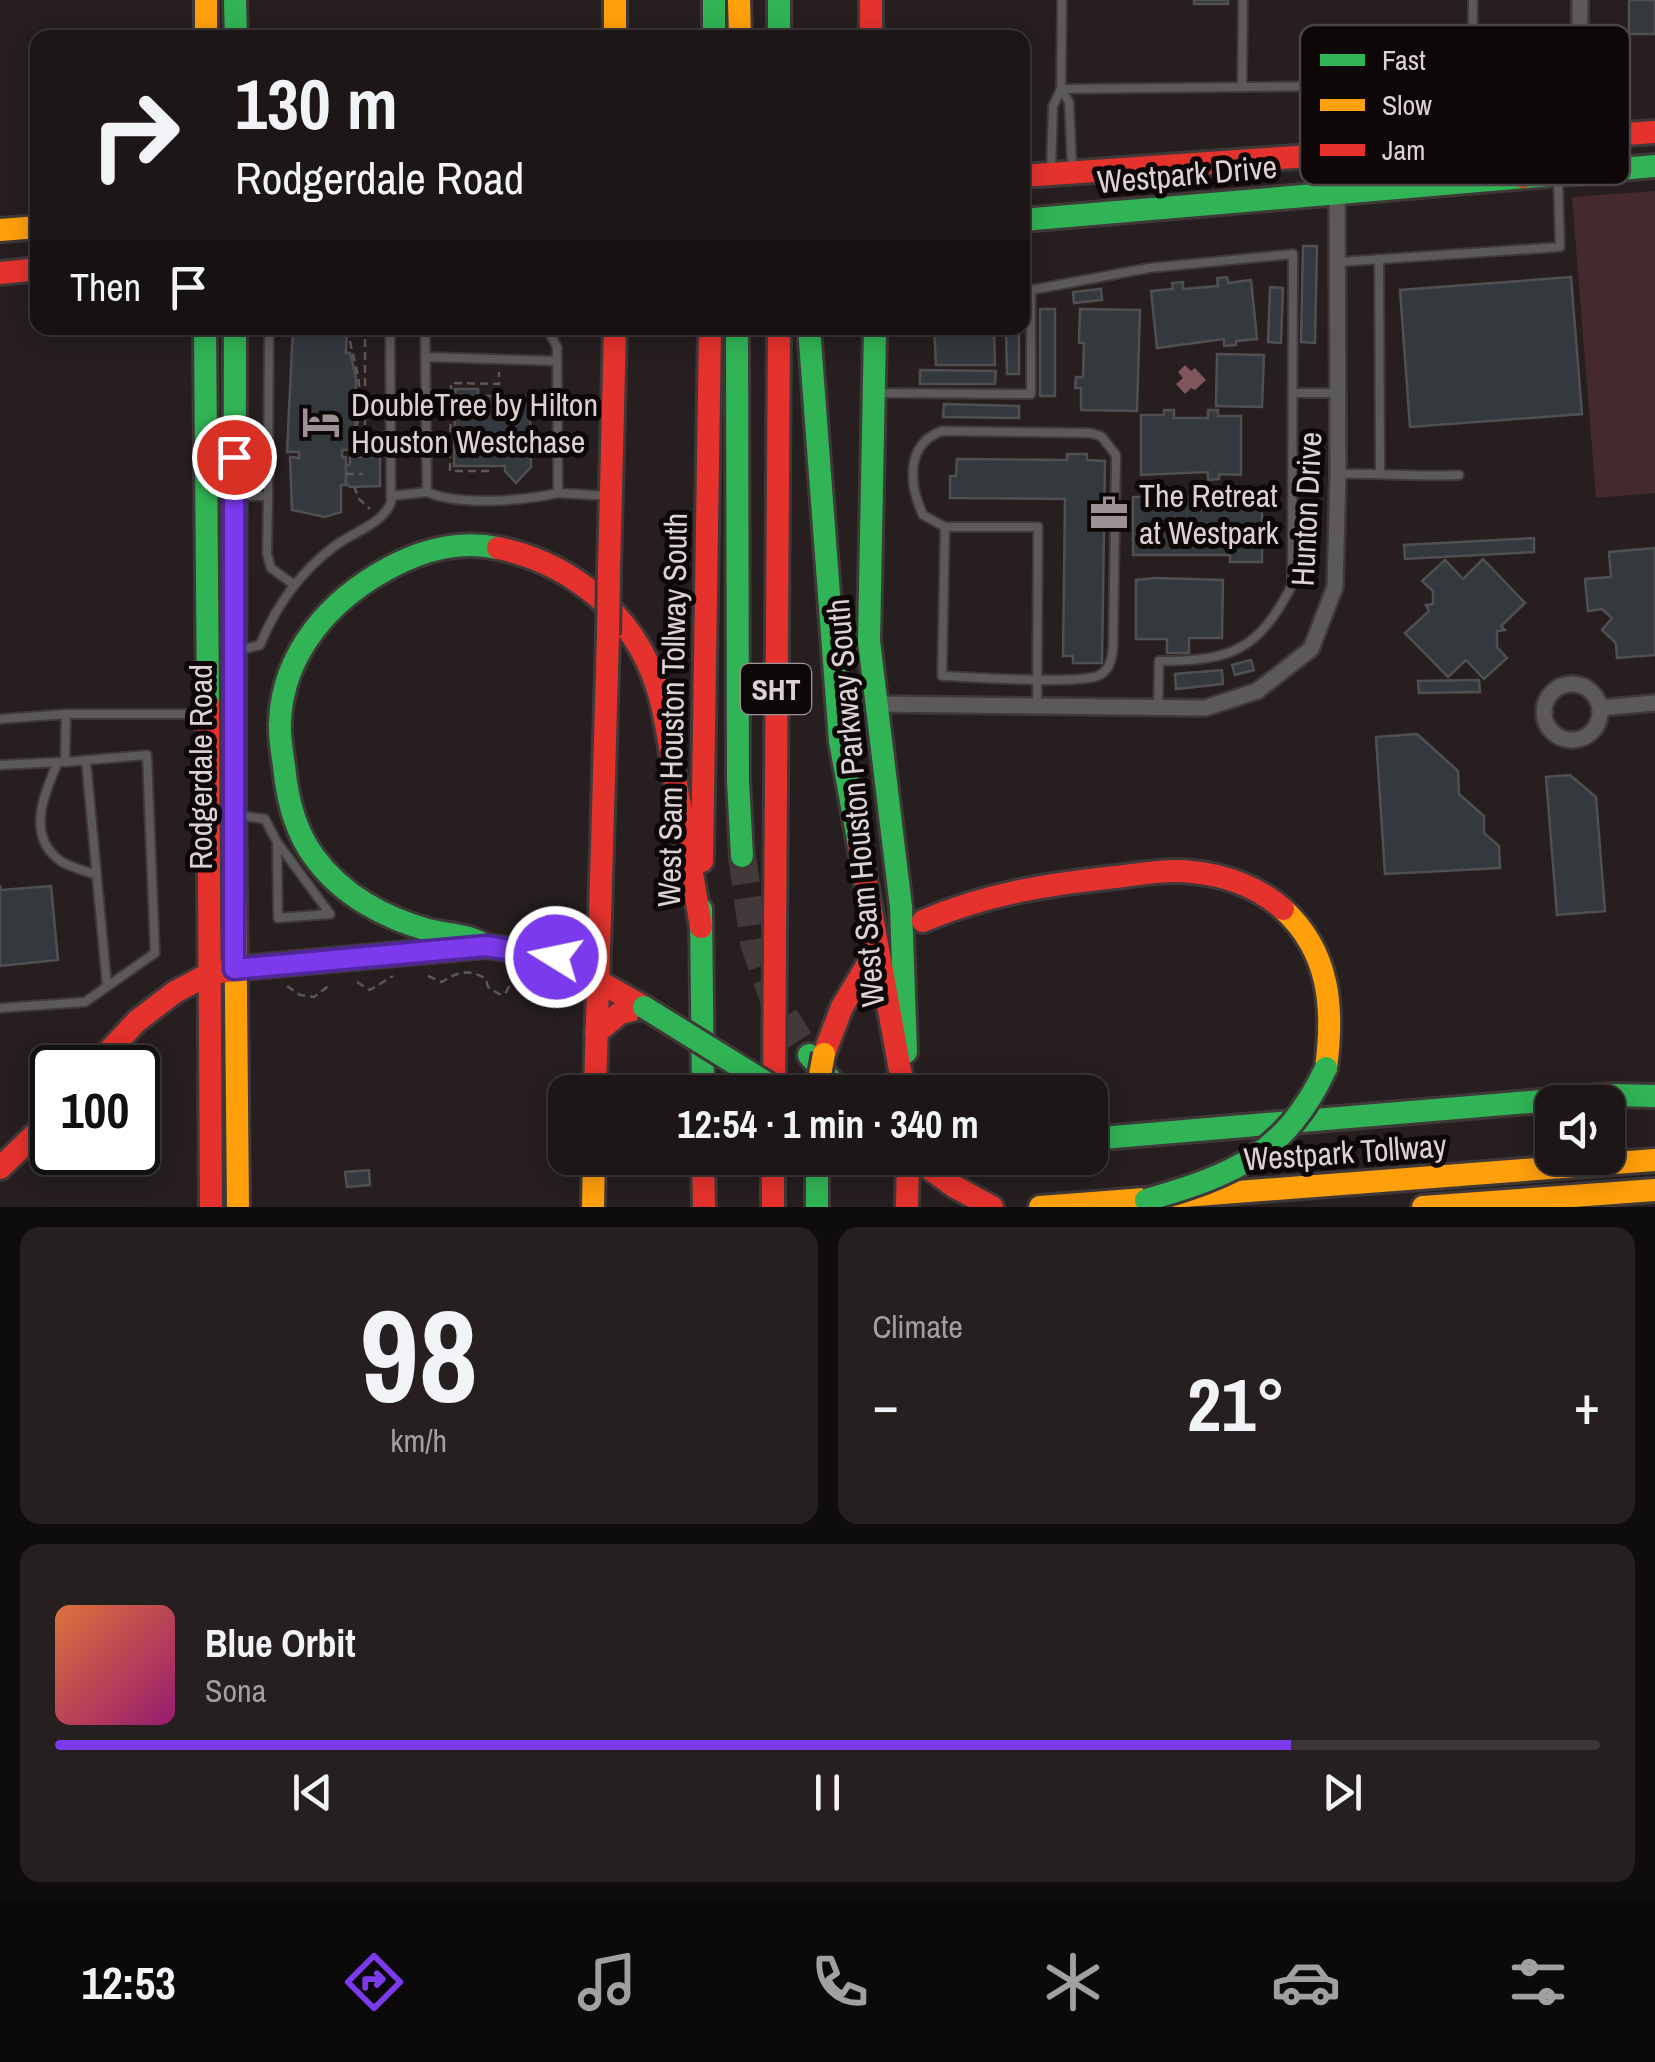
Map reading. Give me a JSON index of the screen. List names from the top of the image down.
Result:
{
  "streets": {
    "main road": [
      "Westpark Drive",
      "SHT",
      "West Sam Houston Tollway South",
      "Rodgerdale Road",
      "West Sam Houston Parkway South",
      "Westpark Tollway"
    ],
    "street": ["Hunton Drive"]
  },
  "crossings": [
    ["Westpark Drive", "Hunton Drive"],
    ["Hunton Drive", "West Sam Houston Parkway South"]
  ],
  "places": {
    "hotel": ["DoubleTree by Hilton Houston Westchase"],
    "office": ["The Retreat at Westpark"]
  },
  "legend": ["Fast", "Slow", "Jam"],
  "page": {
    "turn": ["130 m", "Rodgerdale Road"],
    "then": "Then",
    "limit": "100",
    "trip": "12:54 · 1 min · 340 m",
    "tile": [
      ["98", "km/h"],
      "Climate"
    ],
    "heat": ["−", "21°", "+"],
    "song": ["Blue Orbit", "Sona"],
    "tabs": "12:53"
  }
}
